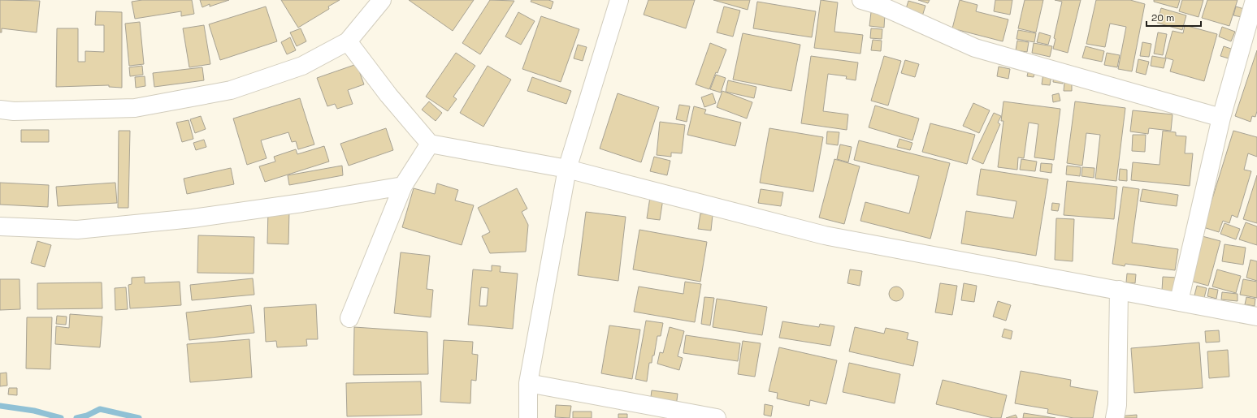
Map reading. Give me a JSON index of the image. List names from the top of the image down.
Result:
{
  "scale_bar": "20 m"
}
